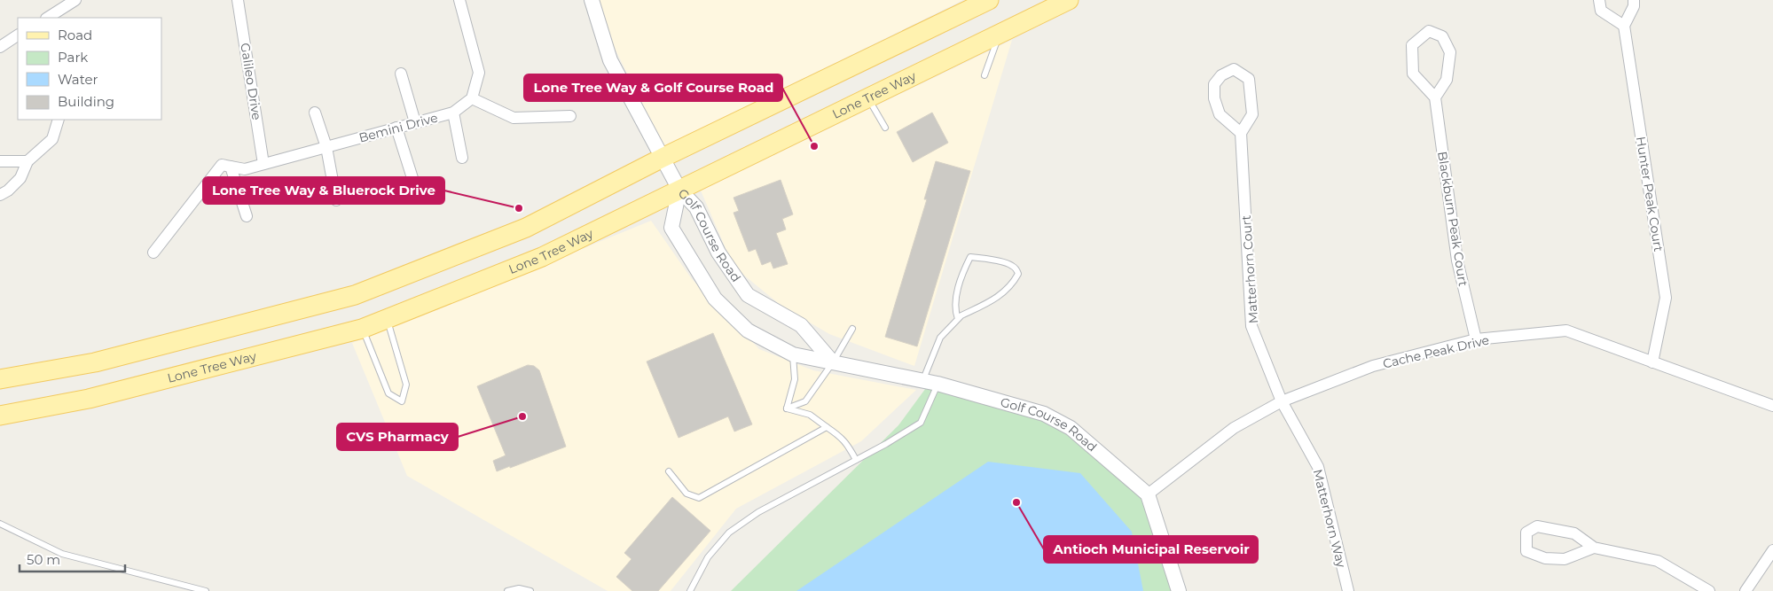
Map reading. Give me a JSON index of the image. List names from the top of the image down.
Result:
{
  "streets": {
    "main road": ["Lone Tree Way"],
    "street": [
      "Galileo Drive",
      "Bemini Drive",
      "Hunter Peak Court",
      "Blackburn Peak Court",
      "Golf Course Road",
      "Matterhorn Court",
      "Cache Peak Drive",
      "Matterhorn Way"
    ]
  },
  "crossings": [
    ["Galileo Drive", "Bemini Drive"],
    ["Lone Tree Way", "Golf Course Road"],
    ["Hunter Peak Court", "Cache Peak Drive"],
    ["Blackburn Peak Court", "Cache Peak Drive"],
    ["Golf Course Road", "Cache Peak Drive"],
    ["Matterhorn Court", "Cache Peak Drive"],
    ["Matterhorn Court", "Matterhorn Way"],
    ["Cache Peak Drive", "Matterhorn Way"]
  ],
  "places": [
    "Lone Tree Way & Golf Course Road",
    "Lone Tree Way & Bluerock Drive",
    "CVS Pharmacy",
    "Antioch Municipal Reservoir"
  ],
  "legend": [
    "Road",
    "Park",
    "Water",
    "Building"
  ],
  "scale_bar": "50 m"
}
